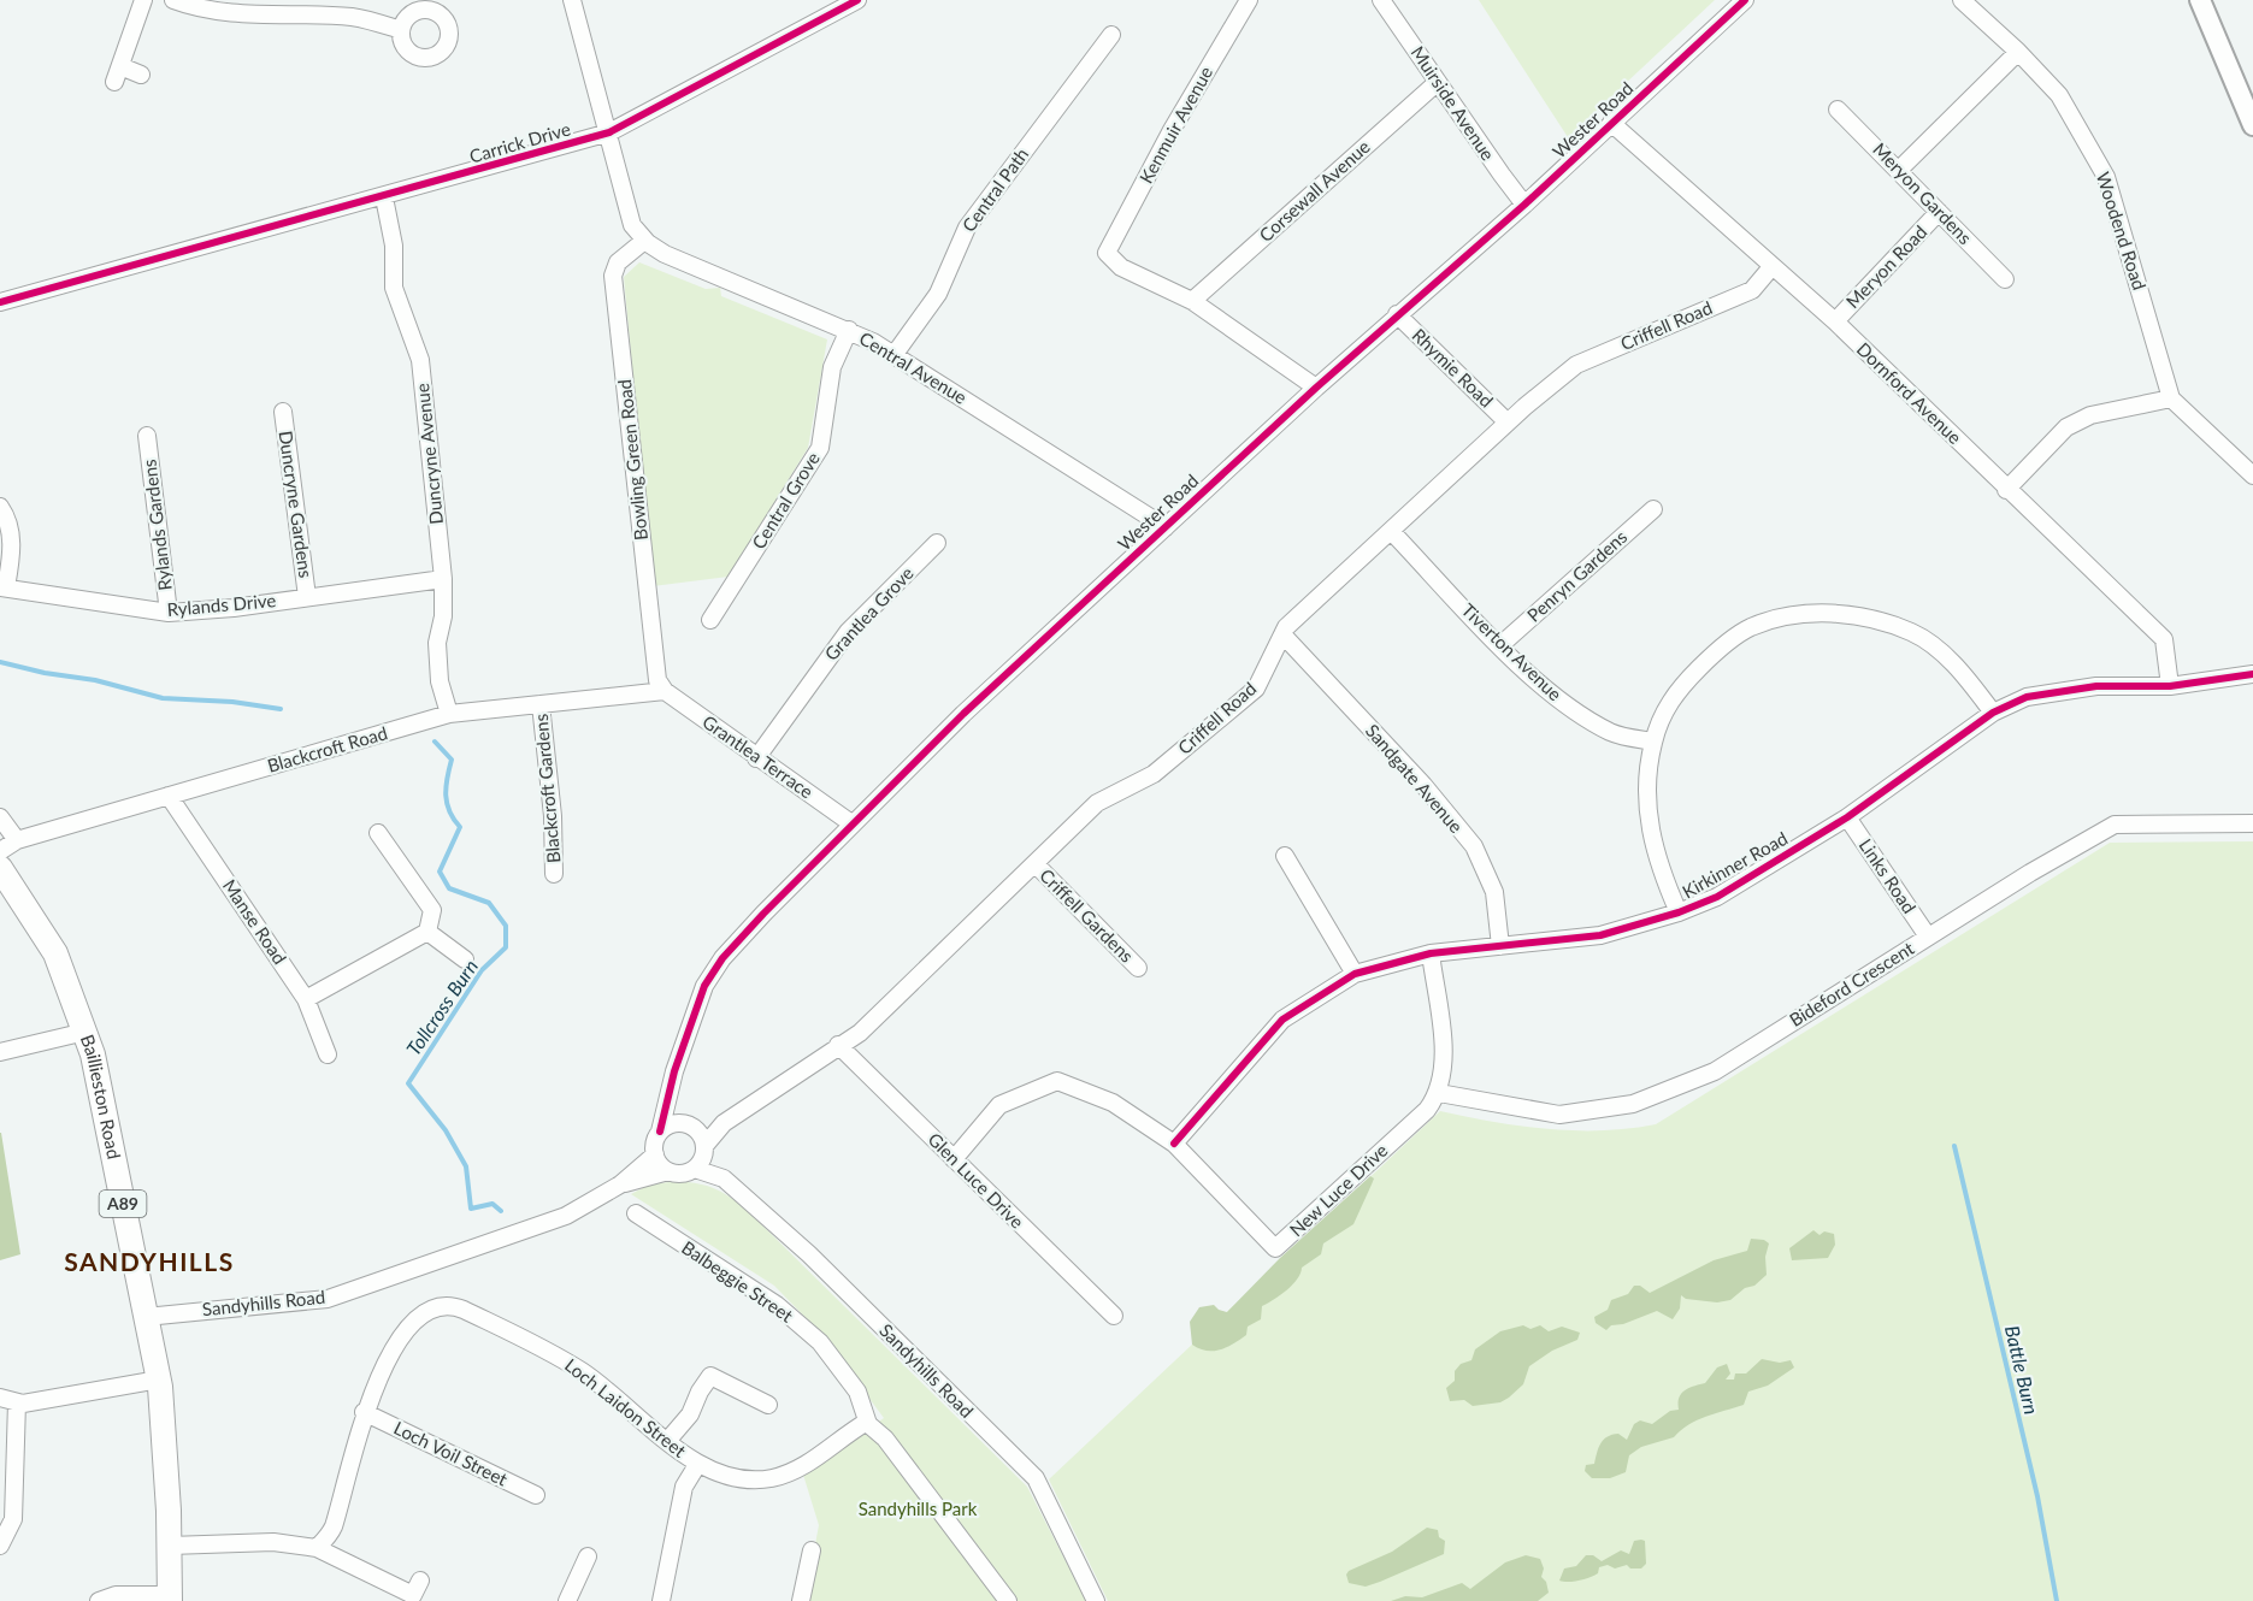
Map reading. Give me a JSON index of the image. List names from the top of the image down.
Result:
{
  "streets": {
    "main road": ["Baillieston Road", "A89"],
    "street": [
      "Muirside Avenue",
      "Wester Road",
      "Kenmuir Avenue",
      "Carrick Drive",
      "Central Path",
      "Corsewall Avenue",
      "Meryon Gardens",
      "Woodend Road",
      "Meryon Road",
      "Criffell Road",
      "Central Avenue",
      "Rhymie Road",
      "Dornford Avenue",
      "Duncryne Avenue",
      "Bowling Green Road",
      "Central Grove",
      "Duncryne Gardens",
      "Rylands Gardens",
      "Penryn Gardens",
      "Rylands Drive",
      "Grantlea Grove",
      "Tiverton Avenue",
      "Blackcroft Road",
      "Grantlea Terrace",
      "Sandgate Avenue",
      "Blackcroft Gardens",
      "Kirkinner Road",
      "Links Road",
      "Criffell Gardens",
      "Manse Road",
      "Bideford Crescent",
      "Glen Luce Drive",
      "New Luce Drive",
      "Balbeggie Street",
      "Sandyhills Road",
      "Loch Laidon Street",
      "Loch Voil Street"
    ]
  },
  "crossings": [
    ["Muirside Avenue", "Wester Road"],
    ["Muirside Avenue", "Corsewall Avenue"],
    ["Wester Road", "Criffell Road"],
    ["Wester Road", "Central Avenue"],
    ["Wester Road", "Rhymie Road"],
    ["Wester Road", "Dornford Avenue"],
    ["Wester Road", "Grantlea Terrace"],
    ["Wester Road", "Sandyhills Road"],
    ["Kenmuir Avenue", "Corsewall Avenue"],
    ["Carrick Drive", "Duncryne Avenue"],
    ["Central Path", "Central Avenue"],
    ["Meryon Gardens", "Meryon Road"],
    ["Meryon Road", "Dornford Avenue"],
    ["Criffell Road", "Rhymie Road"],
    ["Criffell Road", "Dornford Avenue"],
    ["Criffell Road", "Tiverton Avenue"],
    ["Criffell Road", "Sandgate Avenue"],
    ["Criffell Road", "Criffell Gardens"],
    ["Criffell Road", "Glen Luce Drive"],
    ["Criffell Road", "Sandyhills Road"],
    ["Central Avenue", "Bowling Green Road"],
    ["Central Avenue", "Central Grove"],
    ["Dornford Avenue", "Kirkinner Road"],
    ["Duncryne Avenue", "Rylands Drive"],
    ["Duncryne Avenue", "Blackcroft Road"],
    ["Bowling Green Road", "Blackcroft Road"],
    ["Bowling Green Road", "Grantlea Terrace"],
    ["Duncryne Gardens", "Rylands Drive"],
    ["Rylands Gardens", "Rylands Drive"],
    ["Penryn Gardens", "Tiverton Avenue"],
    ["Grantlea Grove", "Grantlea Terrace"],
    ["Blackcroft Road", "Grantlea Terrace"],
    ["Blackcroft Road", "Blackcroft Gardens"],
    ["Blackcroft Road", "Manse Road"],
    ["Sandgate Avenue", "Kirkinner Road"],
    ["Kirkinner Road", "Links Road"],
    ["Kirkinner Road", "New Luce Drive"],
    ["Links Road", "Bideford Crescent"],
    ["Bideford Crescent", "New Luce Drive"],
    ["Baillieston Road", "A89"],
    ["Baillieston Road", "Sandyhills Road"],
    ["Glen Luce Drive", "New Luce Drive"],
    ["Balbeggie Street", "Loch Laidon Street"],
    ["Loch Laidon Street", "Loch Voil Street"]
  ],
  "districts": ["SANDYHILLS"],
  "water": ["Tollcross Burn", "Battle Burn"],
  "parks": ["Sandyhills Park"]
}
